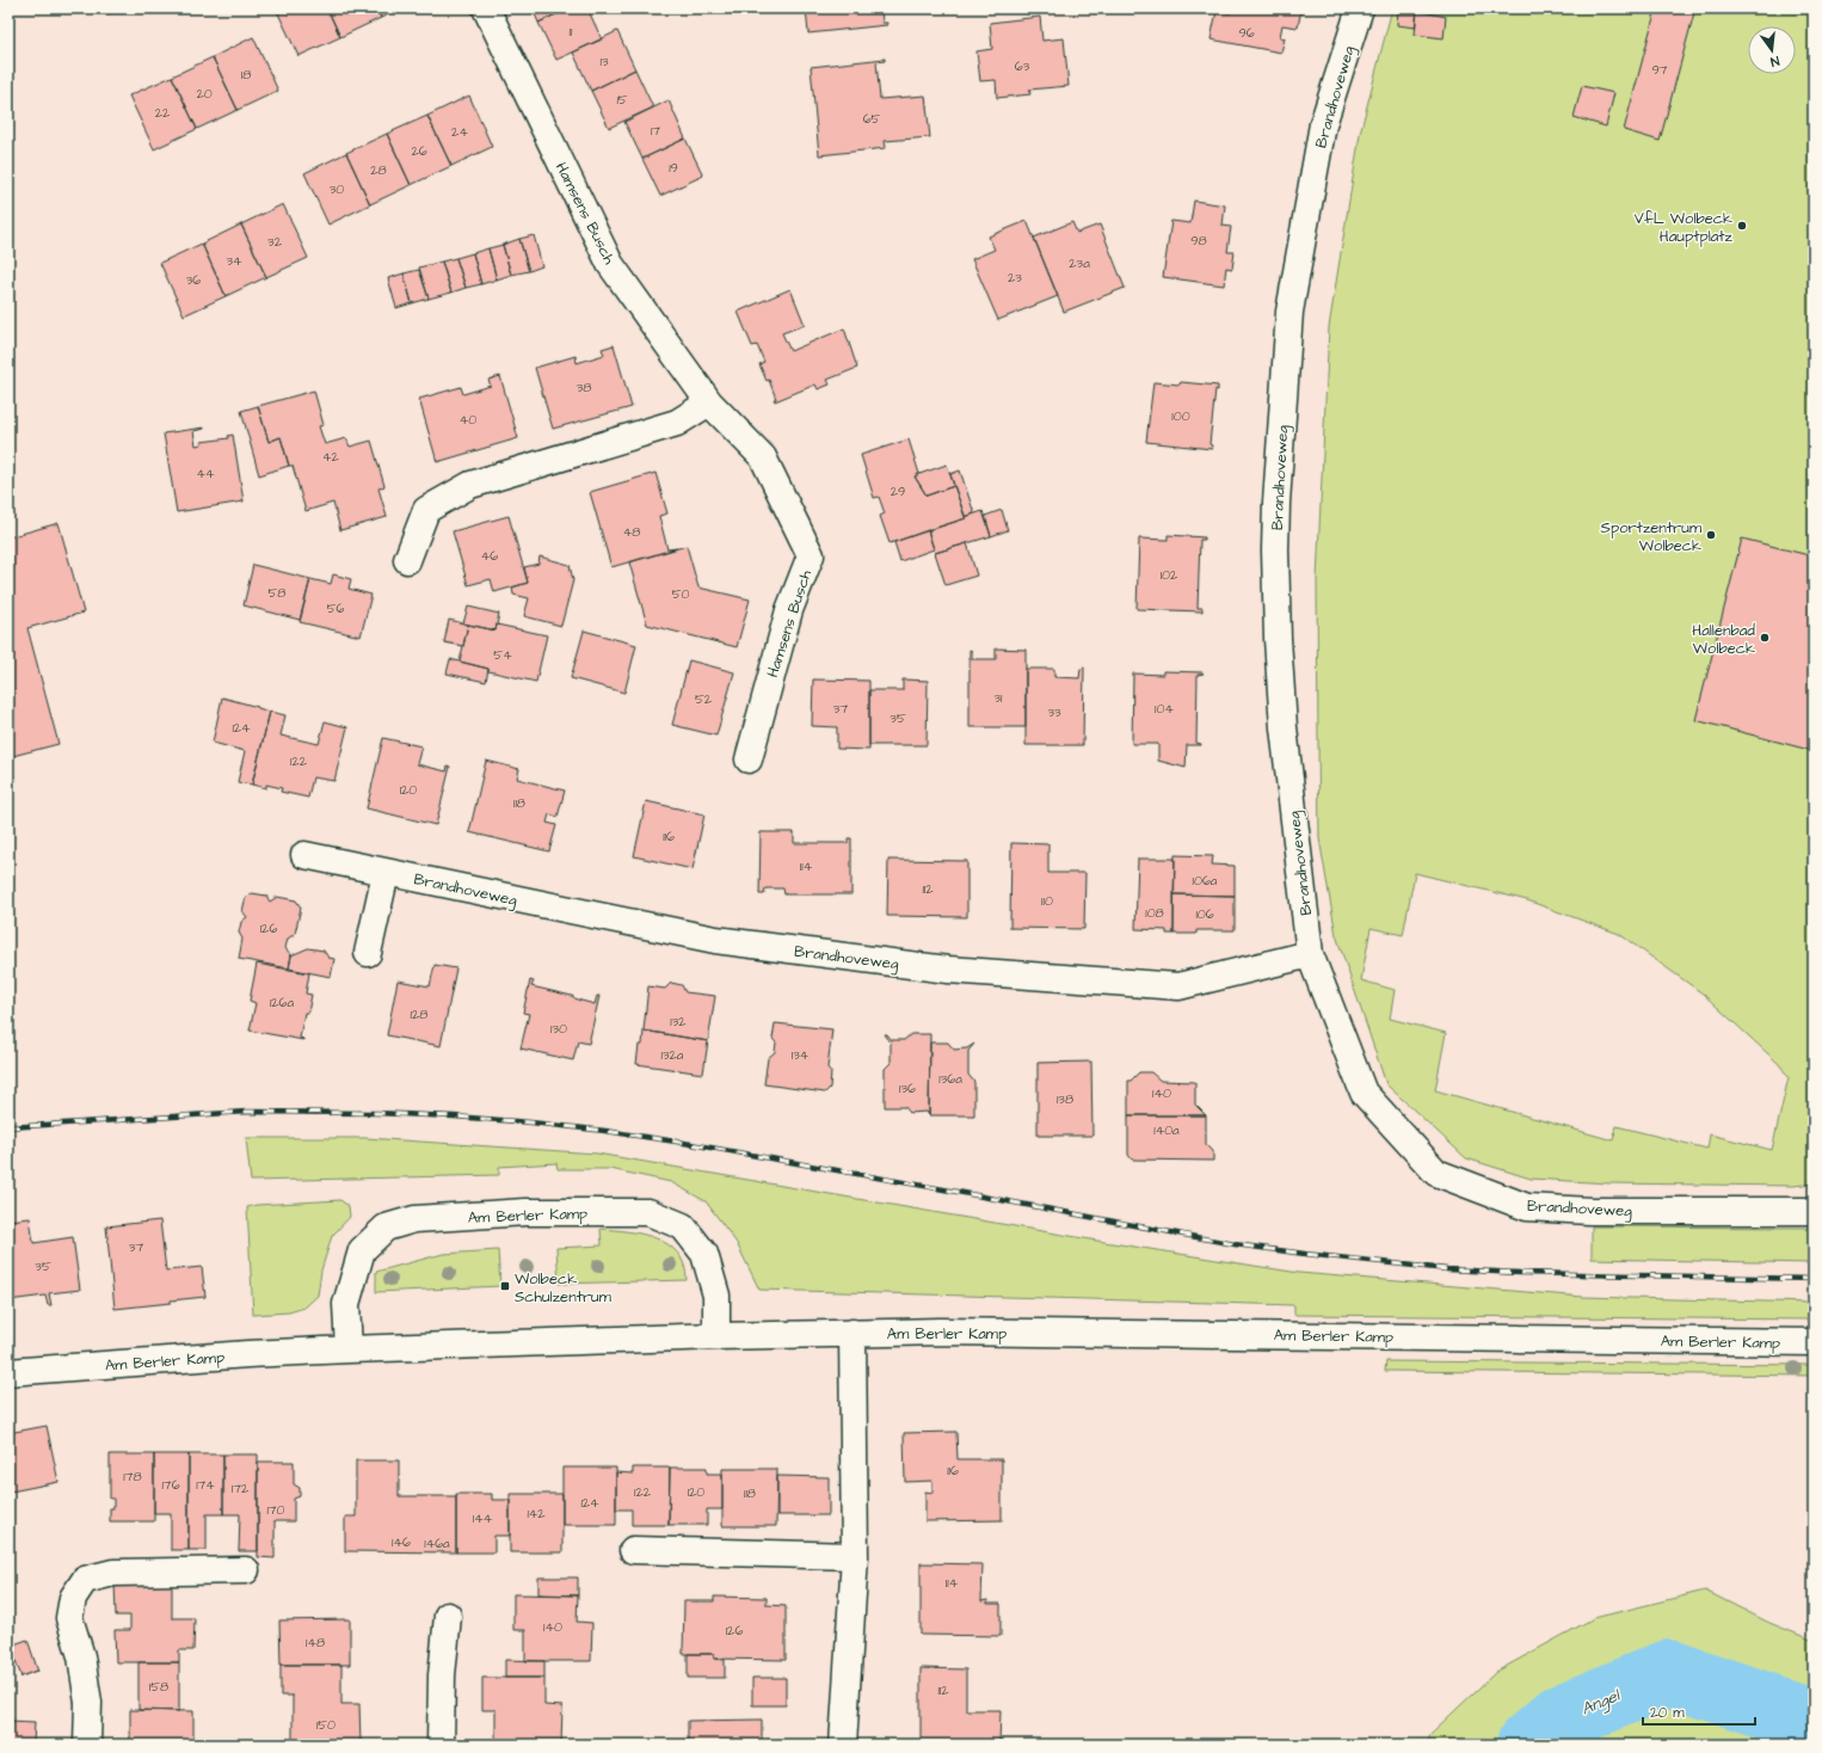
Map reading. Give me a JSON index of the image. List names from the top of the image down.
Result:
{
  "streets": {
    "street": ["Brandhoveweg", "Hamsens Busch", "Am Berler Kamp"]
  },
  "water": ["Angel"],
  "places": {
    "other": ["VfL Wolbeck Hauptplatz", "Sportzentrum Wolbeck", "Hallenbad Wolbeck"],
    "transit": ["Wolbeck Schulzentrum"]
  },
  "house_numbers": [
    "11",
    "96",
    "13",
    "63",
    "97",
    "18",
    "20",
    "15",
    "22",
    "65",
    "17",
    "24",
    "26",
    "19",
    "28",
    "30",
    "98",
    "32",
    "34",
    "23a",
    "23",
    "36",
    "38",
    "100",
    "40",
    "42",
    "44",
    "29",
    "48",
    "46",
    "102",
    "58",
    "50",
    "56",
    "54",
    "31",
    "52",
    "37",
    "104",
    "33",
    "35",
    "124",
    "122",
    "120",
    "118",
    "116",
    "114",
    "106a",
    "112",
    "110",
    "108",
    "106",
    "126",
    "126a",
    "128",
    "132",
    "130",
    "132a",
    "134",
    "136a",
    "136",
    "140",
    "138",
    "140a",
    "37",
    "35",
    "116",
    "178",
    "176",
    "174",
    "172",
    "122",
    "120",
    "118",
    "124",
    "170",
    "142",
    "144",
    "146",
    "146a",
    "114",
    "140",
    "126",
    "148",
    "158",
    "112",
    "150"
  ],
  "scale_bar": "20 m",
  "north": "bottom"
}
